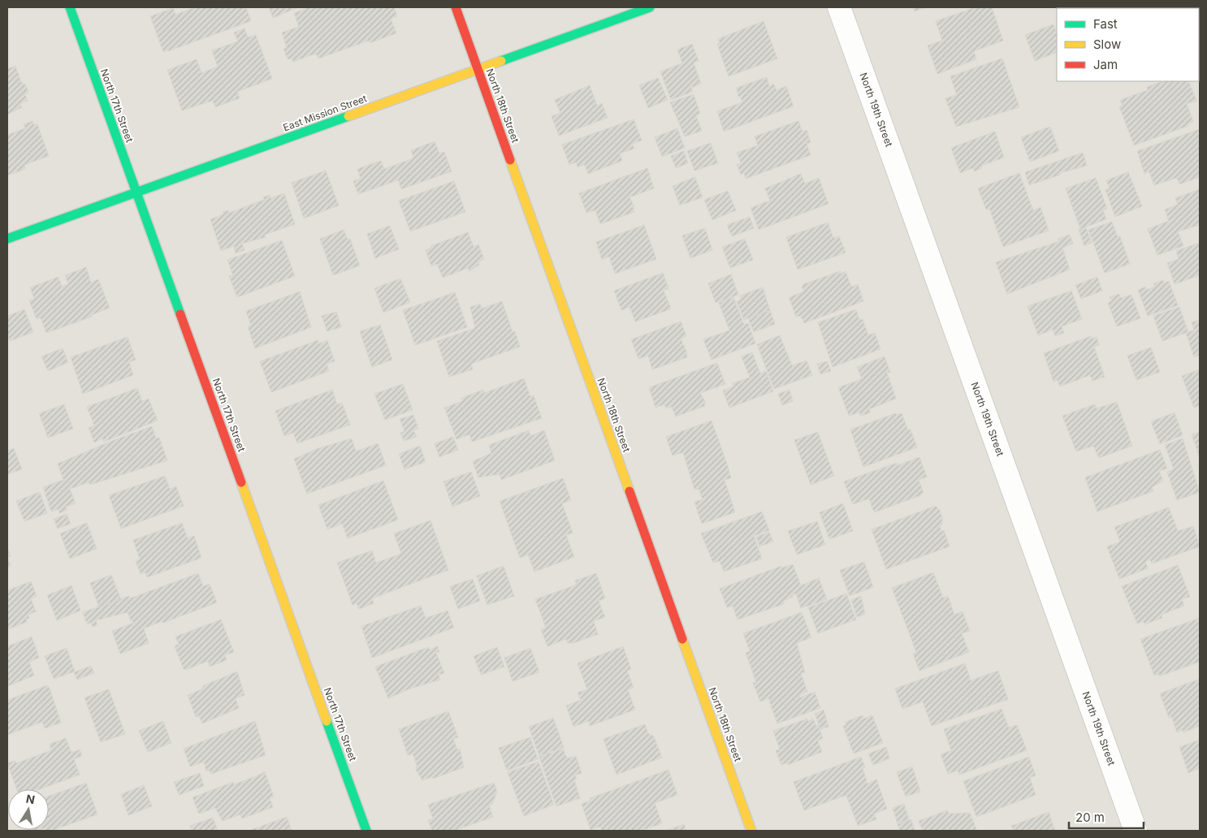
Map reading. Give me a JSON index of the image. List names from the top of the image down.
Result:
{
  "streets": {
    "street": [
      "North 17th Street",
      "North 18th Street",
      "North 19th Street",
      "East Mission Street"
    ]
  },
  "crossings": [
    ["North 17th Street", "East Mission Street"],
    ["North 18th Street", "East Mission Street"]
  ],
  "legend": ["Fast", "Slow", "Jam"],
  "scale_bar": "20 m",
  "north": "top"
}
